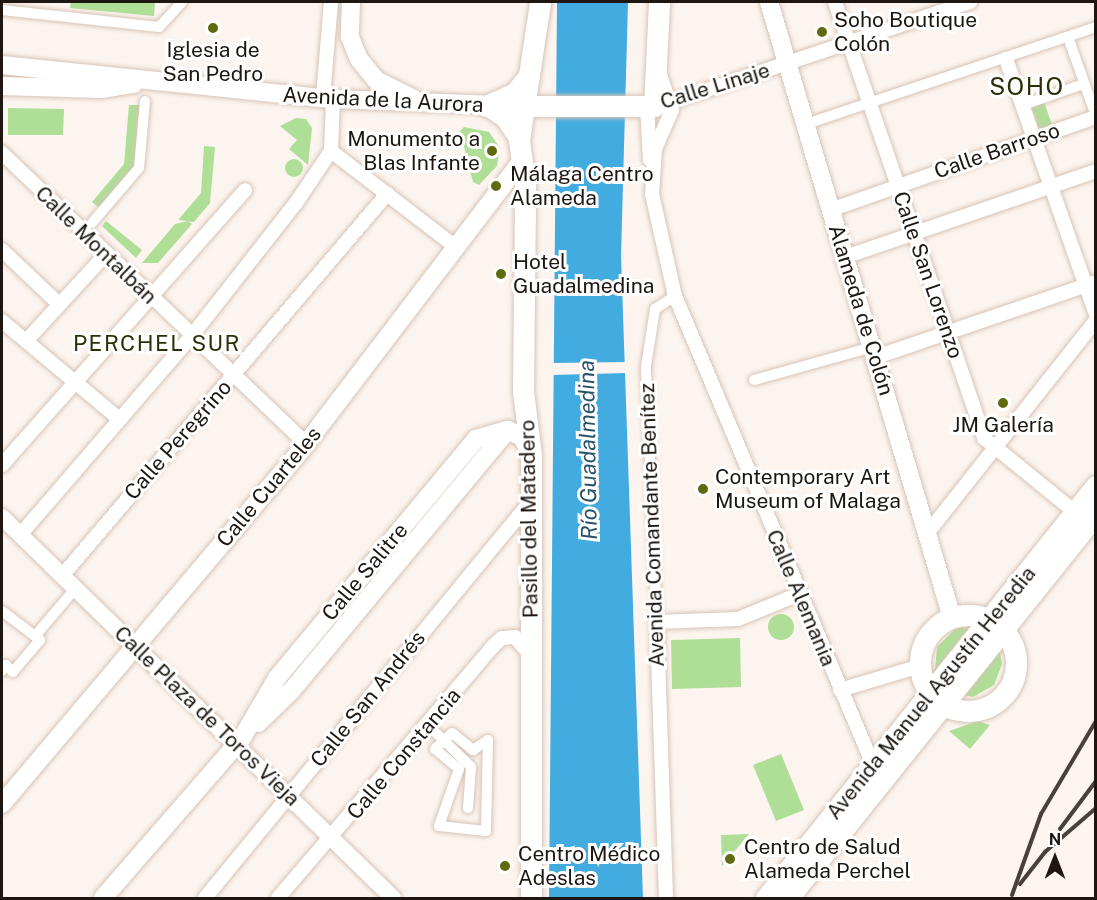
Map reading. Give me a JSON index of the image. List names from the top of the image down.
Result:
{
  "streets": {
    "main road": [
      "Avenida de la Aurora",
      "Alameda de Colón",
      "Calle Cuarteles",
      "Pasillo del Matadero",
      "Calle Salitre",
      "Avenida Manuel Agustín Heredia"
    ],
    "street": [
      "Calle Linaje",
      "Calle Barroso",
      "Calle Montalbán",
      "Calle San Lorenzo",
      "Calle Peregrino",
      "Avenida Comandante Benítez",
      "Calle Alemania",
      "Calle San Andrés",
      "Calle Plaza de Toros Vieja",
      "Calle Constancia"
    ]
  },
  "crossings": [
    ["Calle Linaje", "Avenida de la Aurora"],
    ["Calle Linaje", "Calle San Lorenzo"],
    ["Calle Linaje", "Alameda de Colón"],
    ["Avenida de la Aurora", "Pasillo del Matadero"],
    ["Calle Barroso", "Calle San Lorenzo"],
    ["Calle Barroso", "Alameda de Colón"],
    ["Calle Montalbán", "Calle Peregrino"],
    ["Calle Montalbán", "Calle Cuarteles"],
    ["Calle San Lorenzo", "Avenida Manuel Agustín Heredia"],
    ["Calle Peregrino", "Calle Plaza de Toros Vieja"],
    ["Calle Cuarteles", "Pasillo del Matadero"],
    ["Calle Cuarteles", "Calle Plaza de Toros Vieja"],
    ["Pasillo del Matadero", "Calle Salitre"],
    ["Pasillo del Matadero", "Calle San Andrés"],
    ["Pasillo del Matadero", "Calle Constancia"],
    ["Avenida Comandante Benítez", "Calle Alemania"],
    ["Calle Salitre", "Calle Plaza de Toros Vieja"],
    ["Calle Alemania", "Avenida Manuel Agustín Heredia"],
    ["Calle San Andrés", "Calle Plaza de Toros Vieja"],
    ["Calle Plaza de Toros Vieja", "Calle Constancia"]
  ],
  "districts": ["SOHO", "PERCHEL SUR"],
  "water": ["Río Guadalmedina"],
  "places": [
    "Iglesia de San Pedro",
    "Soho Boutique Colón",
    "Monumento a Blas Infante",
    "Málaga Centro Alameda",
    "Hotel Guadalmedina",
    "JM Galería",
    "Contemporary Art Museum of Malaga",
    "Centro de Salud Alameda Perchel",
    "Centro Médico Adeslas"
  ],
  "north": "top"
}
